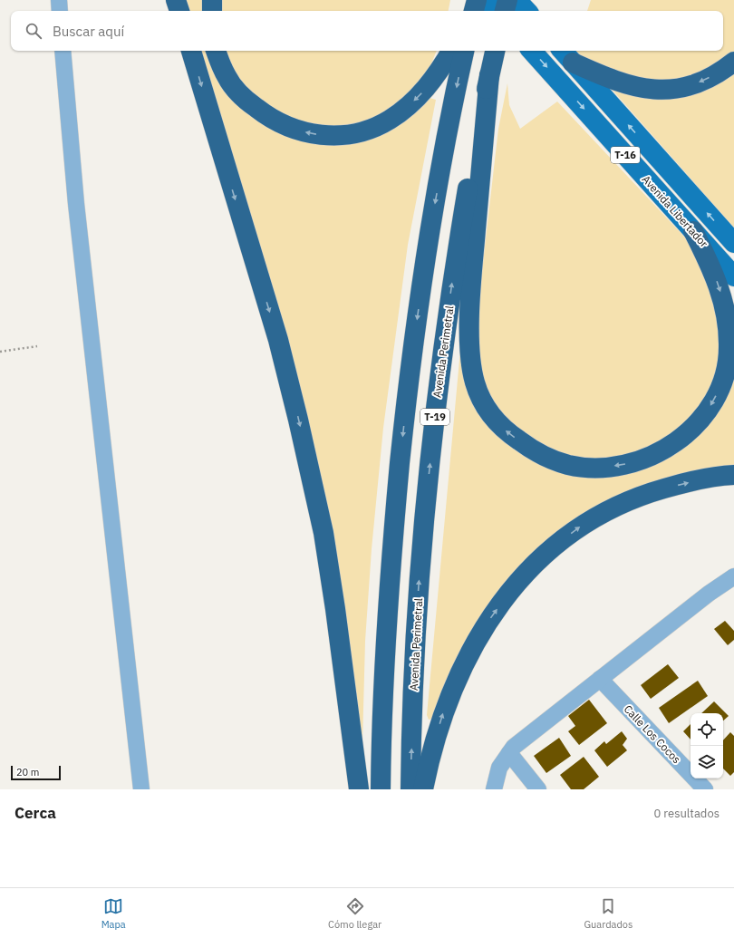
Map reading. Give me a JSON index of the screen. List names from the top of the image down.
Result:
{
  "streets": {
    "highway": ["Avenida Perimetral", "T-19"],
    "main road": ["T-16", "Avenida Libertador"],
    "street": ["Calle Los Cocos"]
  },
  "scale_bar": "20 m",
  "page": {
    "search": "Buscar aquí",
    "scale": "20 m",
    "heading": ["Cerca", "0 resultados"],
    "nav": ["Mapa", "Cómo llegar", "Guardados"]
  }
}
